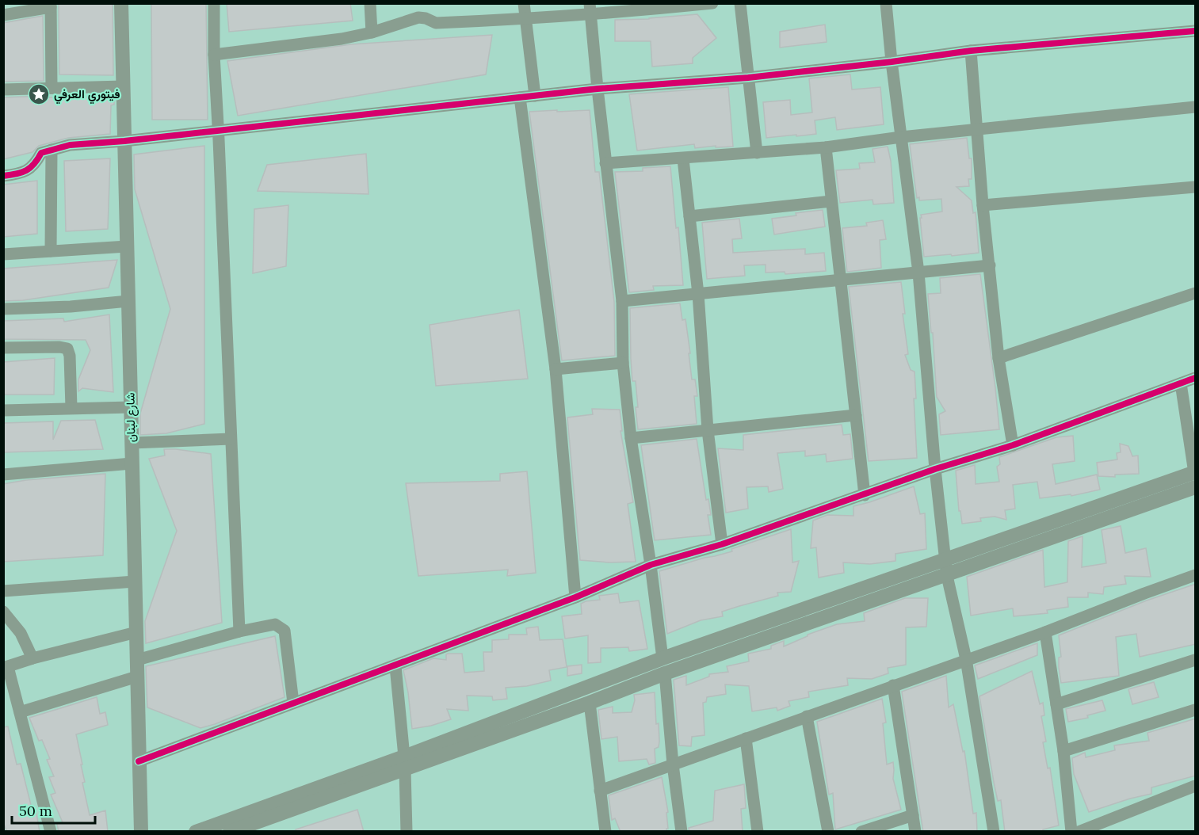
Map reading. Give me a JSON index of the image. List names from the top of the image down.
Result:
{
  "streets": {
    "street": ["شارع لبنان"]
  },
  "places": {
    "place": ["فيتوري العرفي"]
  },
  "scale_bar": "50 m"
}
